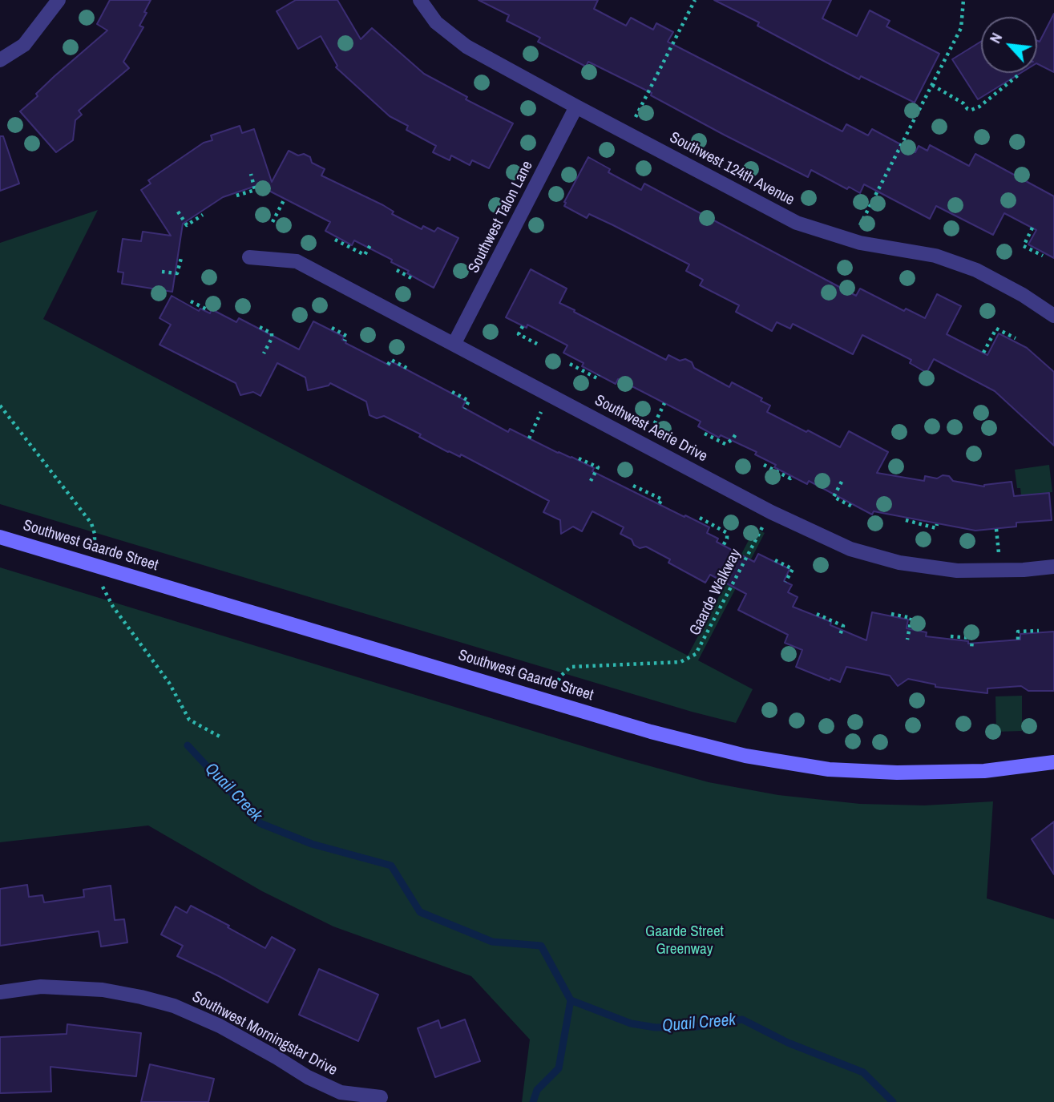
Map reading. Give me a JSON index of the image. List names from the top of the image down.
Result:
{
  "streets": {
    "main road": ["Southwest Gaarde Street"],
    "street": [
      "Southwest 124th Avenue",
      "Southwest Talon Lane",
      "Southwest Aerie Drive",
      "Southwest Morningstar Drive"
    ],
    "path": ["Gaarde Walkway"]
  },
  "crossings": [
    ["Southwest 124th Avenue", "Southwest Talon Lane"],
    ["Southwest Talon Lane", "Southwest Aerie Drive"],
    ["Southwest Aerie Drive", "Gaarde Walkway"],
    ["Southwest Gaarde Street", "Gaarde Walkway"]
  ],
  "water": ["Quail Creek"],
  "parks": ["Gaarde Street Greenway"],
  "north": "top left"
}
